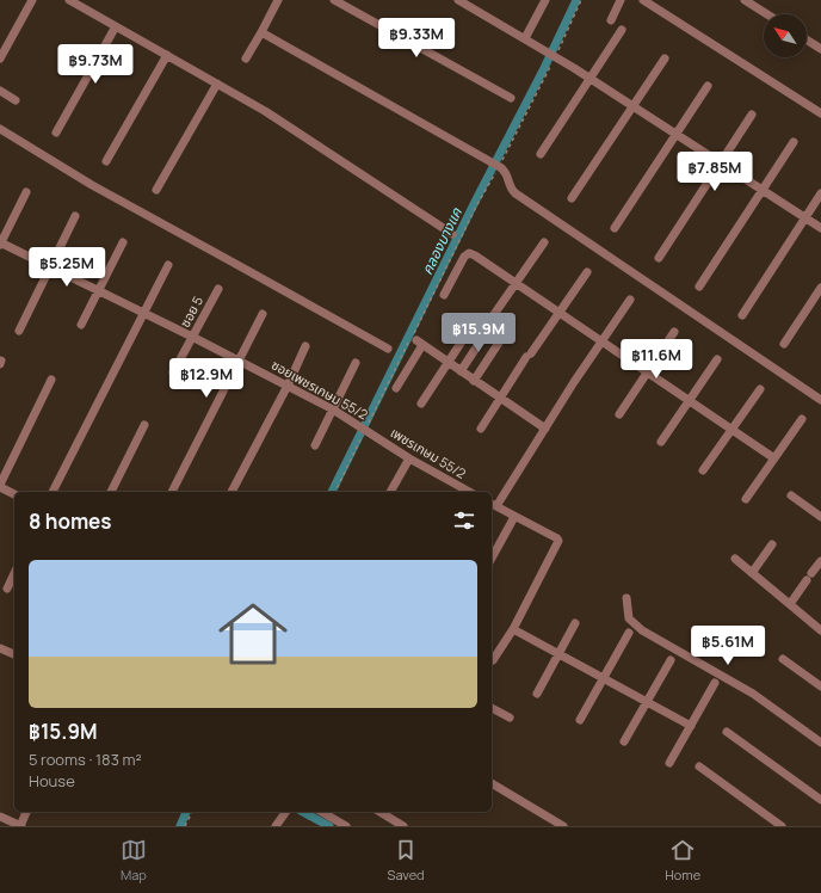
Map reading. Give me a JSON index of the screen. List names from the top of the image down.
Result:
{
  "streets": {
    "street": ["ซอย 5", "ซอยเพชรเกษม 55/2", "เพชรเกษม 55/2"]
  },
  "crossings": [
    ["ซอย 5", "ซอยเพชรเกษม 55/2"],
    ["ซอยเพชรเกษม 55/2", "เพชรเกษม 55/2"]
  ],
  "water": ["คลองบางแค"],
  "north": "top left",
  "page": {
    "price": [
      "฿9.33M",
      "฿9.73M",
      "฿7.85M",
      "฿5.25M",
      "฿15.9M",
      "฿11.6M",
      "฿12.9M",
      "฿5.61M"
    ],
    "heading": "8 homes",
    "list": [
      {
        "name": "฿15.9M",
        "note": "5 rooms · 183 m² · House"
      }
    ],
    "tabs": ["Map", "Saved", "Home"]
  }
}
